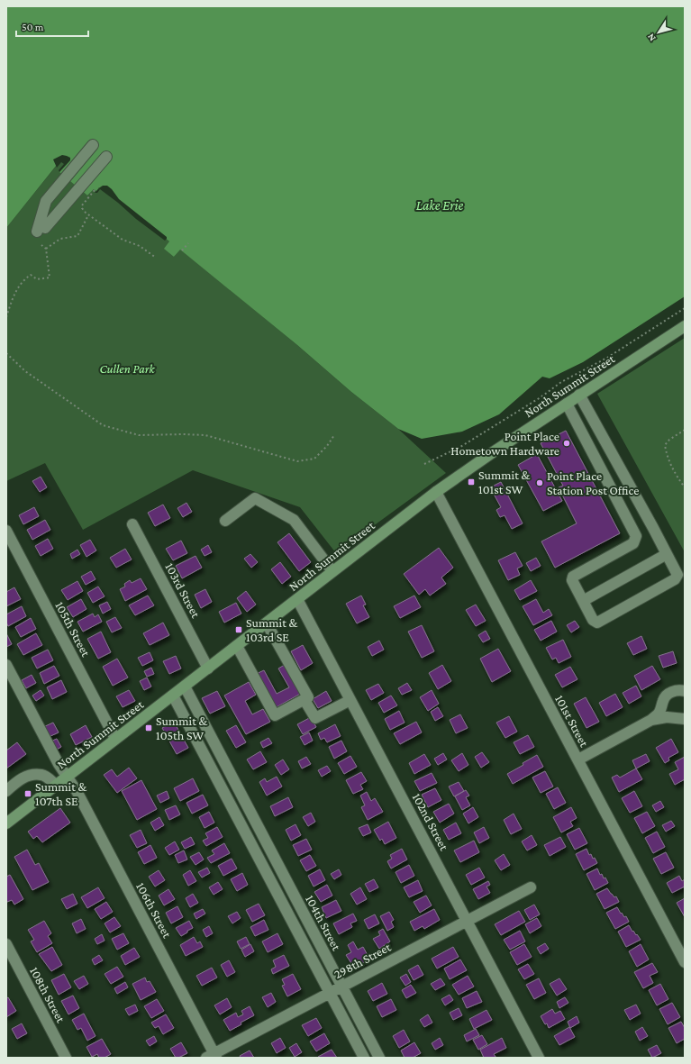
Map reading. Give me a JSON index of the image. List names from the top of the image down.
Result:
{
  "streets": {
    "main road": ["North Summit Street"],
    "street": [
      "103rd Street",
      "105th Street",
      "101st Street",
      "102nd Street",
      "106th Street",
      "104th Street",
      "298th Street",
      "108th Street"
    ]
  },
  "crossings": [
    ["North Summit Street", "103rd Street"],
    ["North Summit Street", "105th Street"],
    ["North Summit Street", "101st Street"],
    ["North Summit Street", "102nd Street"],
    ["North Summit Street", "106th Street"],
    ["North Summit Street", "104th Street"],
    ["102nd Street", "298th Street"],
    ["106th Street", "298th Street"],
    ["104th Street", "298th Street"]
  ],
  "water": ["Lake Erie"],
  "parks": ["Cullen Park"],
  "places": {
    "other": ["Point Place Hometown Hardware", "Point Place Station Post Office"],
    "transit": [
      "Summit & 101st SW",
      "Summit & 103rd SE",
      "Summit & 105th SW",
      "Summit & 107th SE"
    ]
  },
  "scale_bar": "50 m",
  "north": "bottom left"
}
